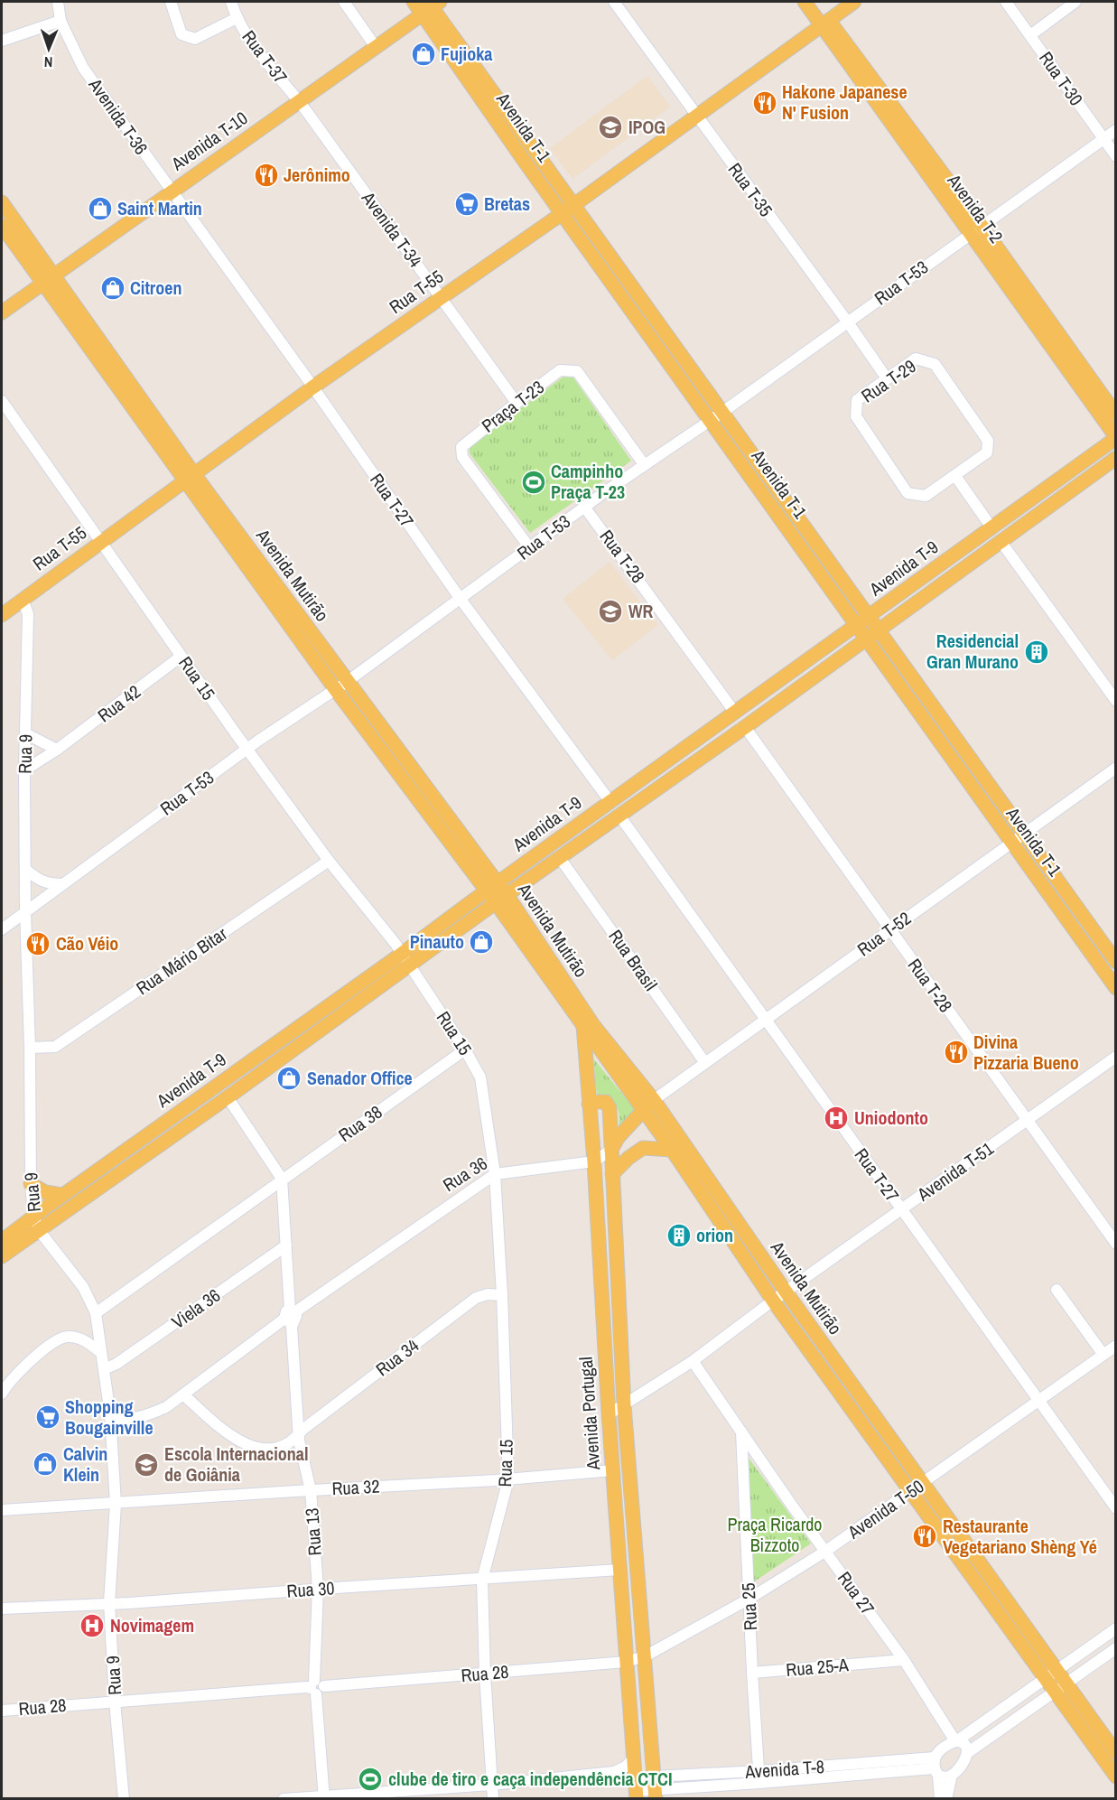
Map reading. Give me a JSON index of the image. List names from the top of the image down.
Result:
{
  "streets": {
    "main road": [
      "Avenida T-1",
      "Avenida T-10",
      "Avenida T-2",
      "Rua T-55",
      "Avenida T-9",
      "Avenida Mutirão",
      "Rua 36",
      "Avenida Portugal"
    ],
    "street": [
      "Rua T-37",
      "Rua T-30",
      "Avenida T-36",
      "Rua T-35",
      "Avenida T-34",
      "Rua T-53",
      "Rua T-29",
      "Praça T-23",
      "Rua T-27",
      "Rua T-28",
      "Rua 15",
      "Rua 42",
      "Rua 9",
      "Rua T-52",
      "Rua Brasil",
      "Rua Mário Bitar",
      "Rua 38",
      "Avenida T-51",
      "Viela 36",
      "Rua 34",
      "Rua 32",
      "Avenida T-50",
      "Rua 13",
      "Rua 30",
      "Rua 27",
      "Rua 25",
      "Rua 25-A",
      "Rua 28",
      "Avenida T-8"
    ]
  },
  "crossings": [
    ["Rua T-37", "Avenida T-10"],
    ["Rua T-37", "Avenida T-34"],
    ["Rua T-30", "Rua T-53"],
    ["Avenida T-36", "Avenida T-10"],
    ["Avenida T-36", "Rua T-27"],
    ["Avenida T-1", "Avenida T-10"],
    ["Avenida T-1", "Rua T-53"],
    ["Avenida T-1", "Rua T-55"],
    ["Avenida T-1", "Avenida T-9"],
    ["Avenida T-1", "Rua T-52"],
    ["Avenida T-10", "Avenida T-34"],
    ["Avenida T-10", "Rua T-27"],
    ["Avenida T-10", "Avenida Mutirão"],
    ["Rua T-35", "Rua T-53"],
    ["Rua T-35", "Rua T-55"],
    ["Rua T-35", "Rua T-29"],
    ["Avenida T-2", "Rua T-53"],
    ["Avenida T-2", "Rua T-55"],
    ["Avenida T-2", "Avenida T-9"],
    ["Avenida T-34", "Rua T-55"],
    ["Avenida T-34", "Praça T-23"],
    ["Rua T-53", "Praça T-23"],
    ["Rua T-53", "Rua T-27"],
    ["Rua T-53", "Rua T-28"],
    ["Rua T-53", "Avenida Mutirão"],
    ["Rua T-53", "Rua 15"],
    ["Rua T-53", "Rua 9"],
    ["Rua T-55", "Rua T-27"],
    ["Rua T-55", "Avenida Mutirão"],
    ["Rua T-55", "Rua 15"],
    ["Rua T-55", "Rua 9"],
    ["Rua T-27", "Avenida T-9"],
    ["Rua T-27", "Rua T-52"],
    ["Rua T-27", "Avenida T-51"],
    ["Rua T-27", "Avenida T-50"],
    ["Rua T-28", "Avenida T-9"],
    ["Rua T-28", "Rua T-52"],
    ["Rua T-28", "Avenida T-51"],
    ["Avenida T-9", "Avenida Mutirão"],
    ["Avenida T-9", "Rua 15"],
    ["Avenida T-9", "Rua 9"],
    ["Avenida T-9", "Rua Brasil"],
    ["Avenida T-9", "Rua 13"],
    ["Avenida Mutirão", "Rua T-52"],
    ["Avenida Mutirão", "Avenida T-51"],
    ["Avenida Mutirão", "Rua 36"],
    ["Avenida Mutirão", "Avenida Portugal"],
    ["Avenida Mutirão", "Avenida T-50"],
    ["Rua 15", "Rua 42"],
    ["Rua 15", "Rua Mário Bitar"],
    ["Rua 15", "Rua 38"],
    ["Rua 15", "Rua 36"],
    ["Rua 15", "Rua 34"],
    ["Rua 15", "Rua 32"],
    ["Rua 15", "Rua 30"],
    ["Rua 15", "Rua 28"],
    ["Rua 42", "Rua 9"],
    ["Rua 9", "Rua Mário Bitar"],
    ["Rua 9", "Rua 38"],
    ["Rua 9", "Rua 36"],
    ["Rua 9", "Viela 36"],
    ["Rua 9", "Rua 32"],
    ["Rua 9", "Rua 30"],
    ["Rua 9", "Rua 28"],
    ["Rua T-52", "Rua Brasil"],
    ["Rua T-52", "Rua 36"],
    ["Rua 38", "Rua 13"],
    ["Avenida T-51", "Avenida Portugal"],
    ["Avenida T-51", "Rua 27"],
    ["Rua 36", "Avenida Portugal"],
    ["Rua 36", "Rua 13"],
    ["Viela 36", "Rua 13"],
    ["Rua 34", "Rua 13"],
    ["Avenida Portugal", "Rua 32"],
    ["Avenida Portugal", "Avenida T-50"],
    ["Avenida Portugal", "Rua 30"],
    ["Avenida Portugal", "Rua 28"],
    ["Avenida Portugal", "Avenida T-8"],
    ["Rua 32", "Rua 13"],
    ["Avenida T-50", "Rua 27"],
    ["Avenida T-50", "Rua 25"],
    ["Avenida T-50", "Rua 28"],
    ["Rua 13", "Rua 30"],
    ["Rua 13", "Rua 28"],
    ["Rua 27", "Rua 25"],
    ["Rua 27", "Rua 25-A"],
    ["Rua 25", "Rua 25-A"],
    ["Rua 25", "Avenida T-8"]
  ],
  "parks": ["Praça Ricardo Bizzoto"],
  "places": {
    "shop": [
      "Fujioka",
      "Saint Martin",
      "Citroen",
      "Pinauto",
      "Senador Office",
      "Calvin Klein"
    ],
    "restaurant": [
      "Hakone Japanese N' Fusion",
      "Jerônimo",
      "Cão Véio",
      "Divina Pizzaria Bueno",
      "Restaurante Vegetariano Shèng Yé"
    ],
    "school or university": ["IPOG", "WR", "Escola Internacional de Goiânia"],
    "supermarket": ["Bretas", "Shopping Bougainville"],
    "sports": ["Campinho Praça T-23", "clube de tiro e caça independência CTCI"],
    "building": ["Residencial Gran Murano", "orion"],
    "hospital": ["Uniodonto", "Novimagem"]
  },
  "north": "bottom"
}
